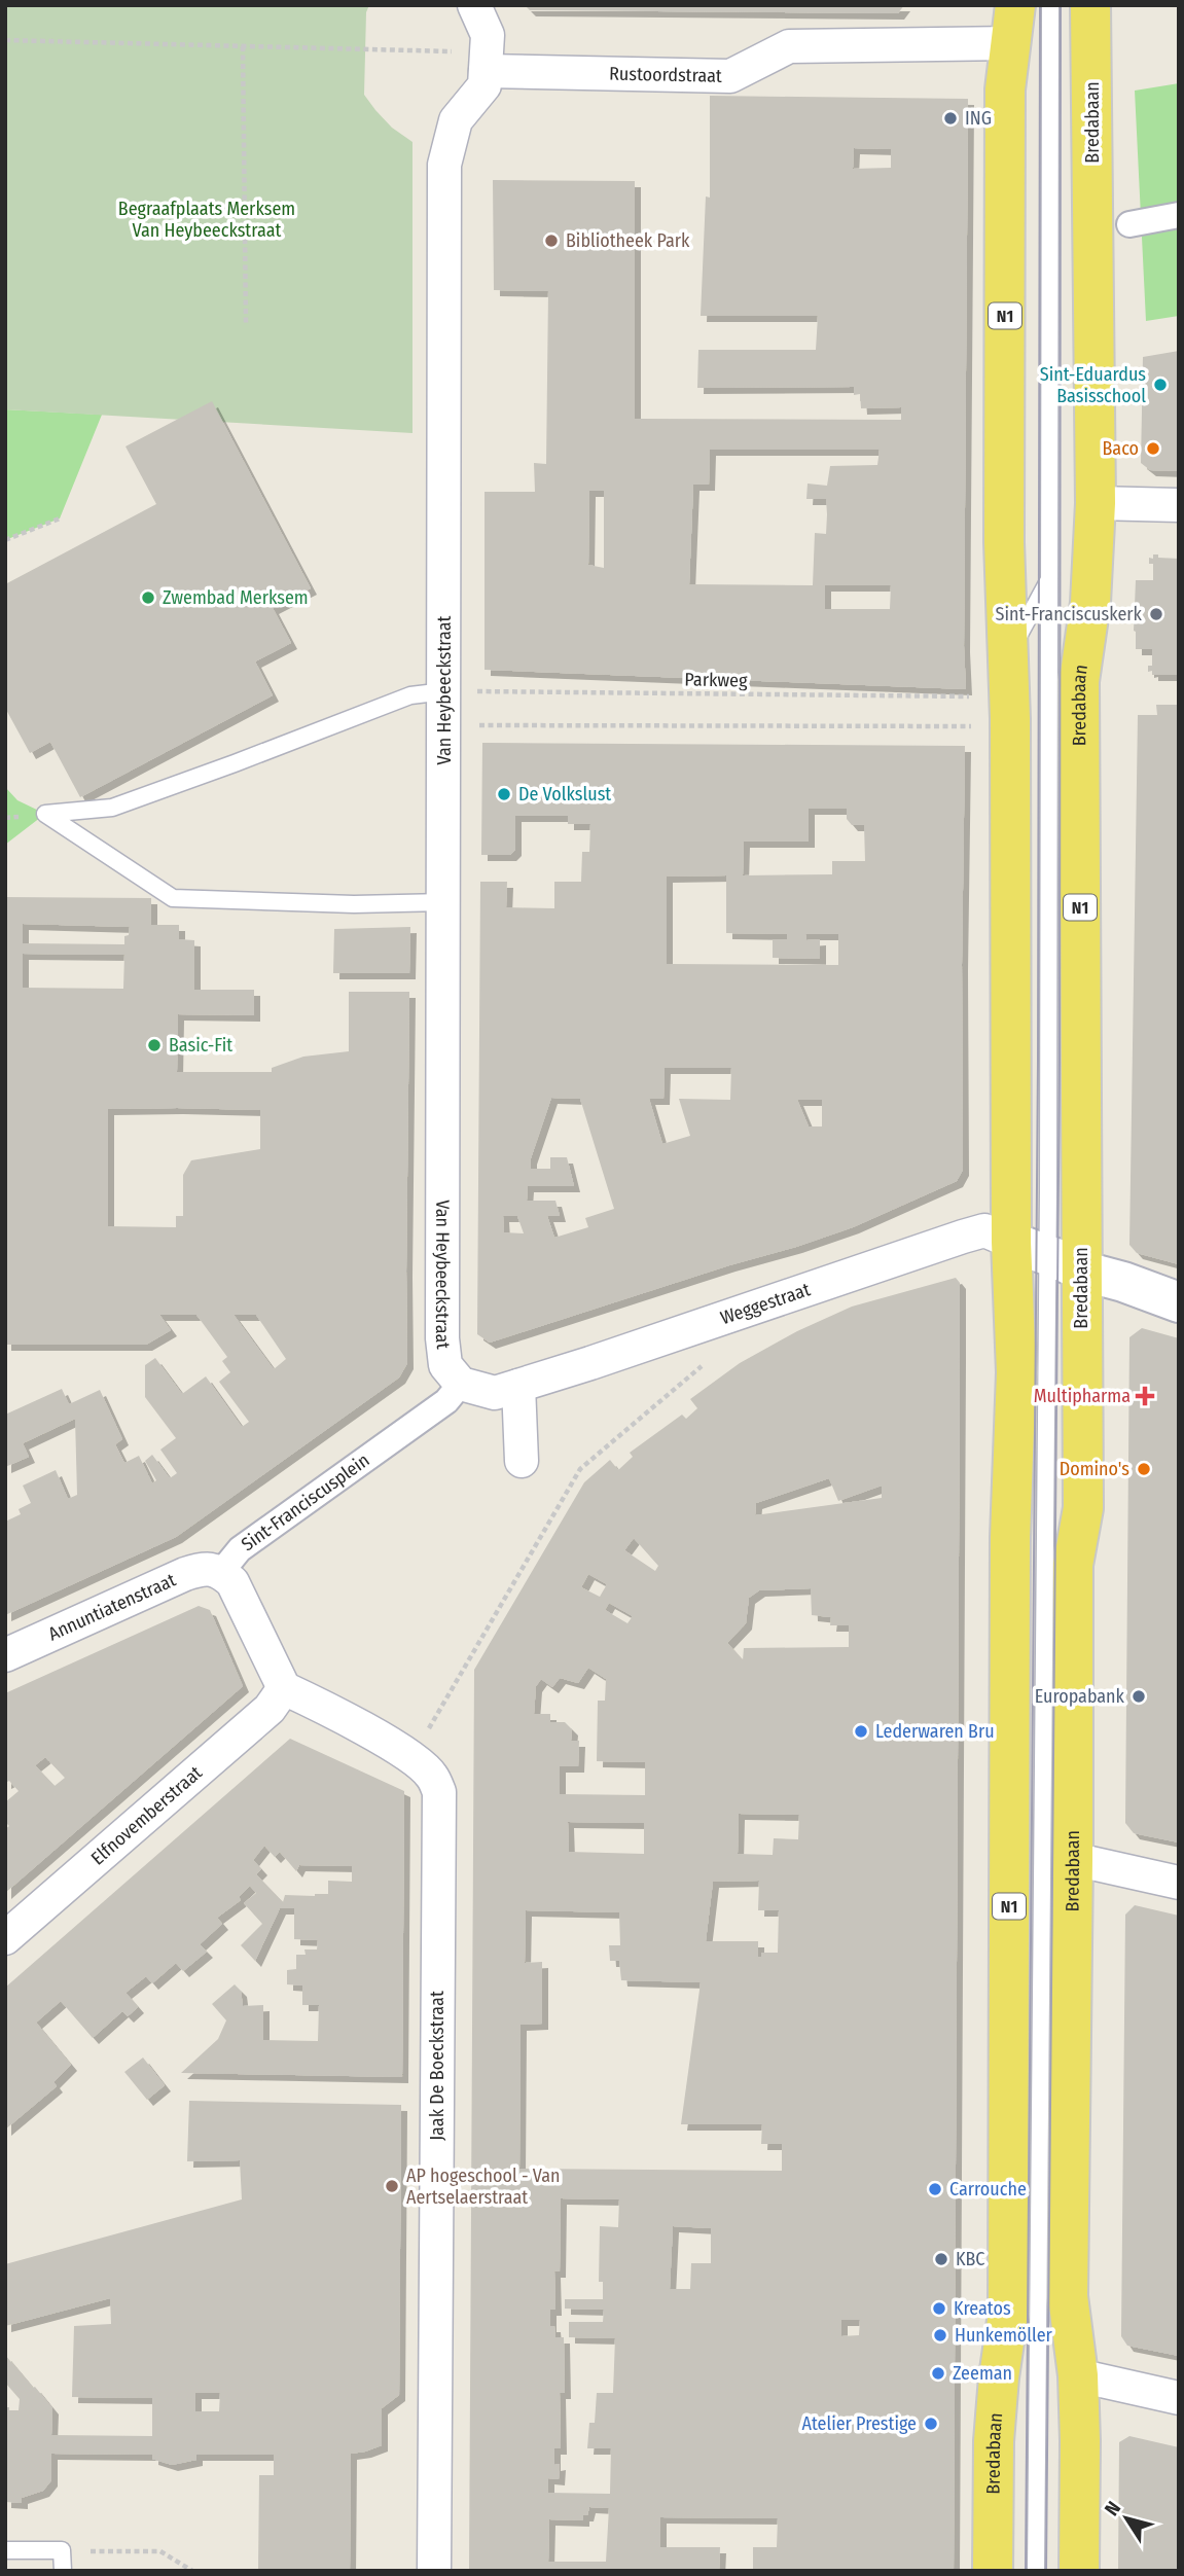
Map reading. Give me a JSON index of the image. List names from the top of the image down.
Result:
{
  "streets": {
    "main road": ["Bredabaan", "N1"],
    "street": [
      "Rustoordstraat",
      "Van Heybeeckstraat",
      "Weggestraat",
      "Sint-Franciscusplein",
      "Annuntiatenstraat",
      "Elfnovemberstraat",
      "Jaak De Boeckstraat"
    ],
    "path": ["Parkweg"]
  },
  "crossings": [
    ["Rustoordstraat", "Bredabaan"],
    ["Rustoordstraat", "Van Heybeeckstraat"],
    ["Bredabaan", "Weggestraat"],
    ["Parkweg", "Van Heybeeckstraat"],
    ["Van Heybeeckstraat", "Sint-Franciscusplein"],
    ["Sint-Franciscusplein", "Annuntiatenstraat"],
    ["Elfnovemberstraat", "Jaak De Boeckstraat"]
  ],
  "parks": ["Begraafplaats Merksem Van Heybeeckstraat"],
  "places": {
    "other": [
      "ING",
      "Bibliotheek Park",
      "Sint-Eduardus Basisschool",
      "Baco",
      "Zwembad Merksem",
      "Sint-Franciscuskerk",
      "De Volkslust",
      "Basic-Fit",
      "Domino's",
      "Europabank",
      "Lederwaren Bru",
      "AP hogeschool - Van Aertselaerstraat",
      "Carrouche",
      "KBC",
      "Kreatos",
      "Hunkemöller",
      "Zeeman",
      "Atelier Prestige"
    ],
    "health": ["Multipharma"]
  },
  "north": "top left"
}
